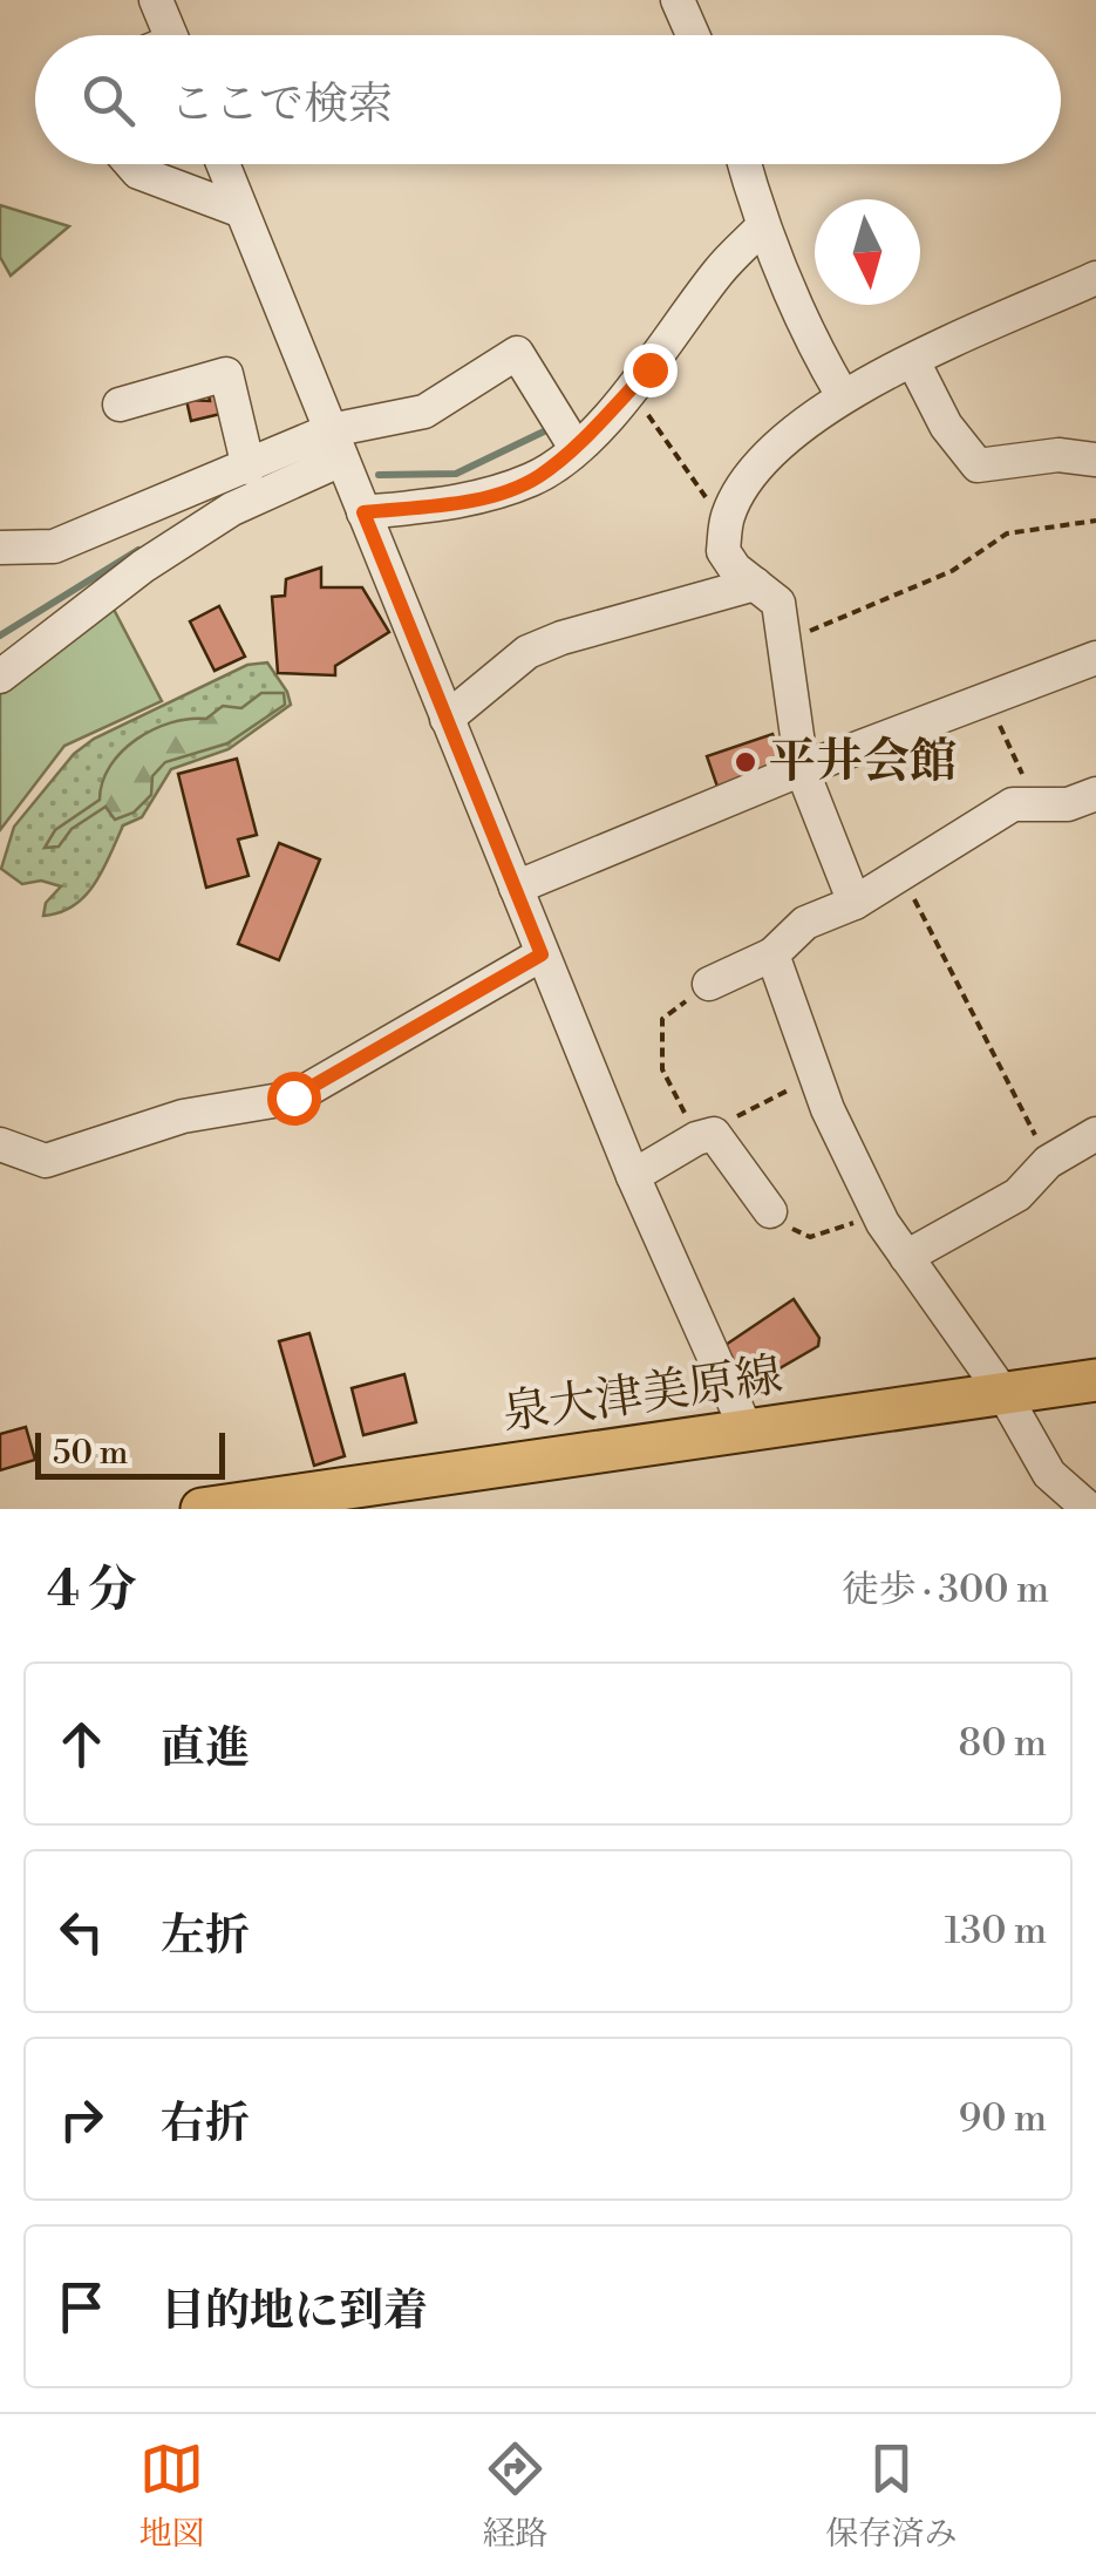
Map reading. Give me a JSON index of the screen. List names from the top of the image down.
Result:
{
  "streets": {
    "main road": ["泉大津美原線"]
  },
  "places": ["平井会館"],
  "scale_bar": "50 m",
  "north": "bottom",
  "page": {
    "search": "ここで検索",
    "scale": "50 m",
    "heading": ["4 分", "徒歩 · 300 m"],
    "list": [
      ["直進", "80 m"],
      ["左折", "130 m"],
      ["右折", "90 m"],
      "目的地に到着"
    ],
    "nav": ["地図", "経路", "保存済み"]
  }
}
